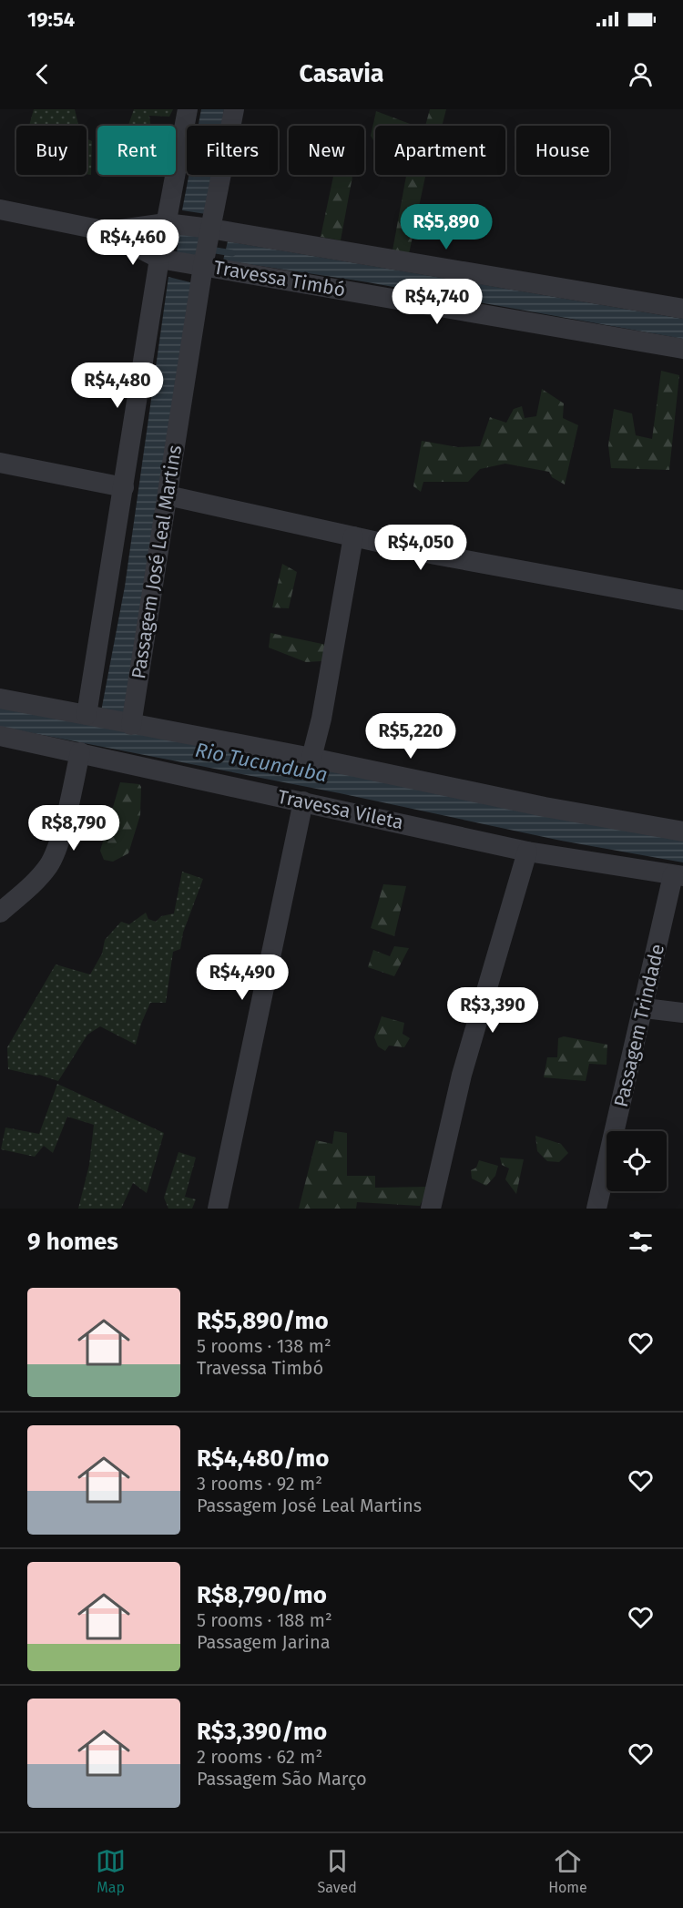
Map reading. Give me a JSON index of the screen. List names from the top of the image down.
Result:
{
  "streets": {
    "street": [
      "Travessa Timbó",
      "Passagem José Leal Martins",
      "Travessa Vileta",
      "Passagem Trindade"
    ]
  },
  "crossings": [
    ["Travessa Timbó", "Passagem José Leal Martins"],
    ["Travessa Vileta", "Passagem Trindade"]
  ],
  "water": ["Rio Tucunduba"],
  "page": {
    "status": "19:54",
    "header": "Casavia",
    "chip": [
      "Buy",
      "Rent",
      "Filters",
      "New",
      "Apartment",
      "House"
    ],
    "price": [
      "R$5,890",
      "R$4,460",
      "R$4,740",
      "R$4,480",
      "R$4,050",
      "R$5,220",
      "R$8,790",
      "R$4,490",
      "R$3,390"
    ],
    "heading": "9 homes",
    "list": [
      {
        "name": "R$5,890/mo",
        "note": "5 rooms · 138 m² · Travessa Timbó"
      },
      {
        "name": "R$4,480/mo",
        "note": "3 rooms · 92 m² · Passagem José Leal Martins"
      },
      {
        "name": "R$8,790/mo",
        "note": "5 rooms · 188 m² · Passagem Jarina"
      },
      {
        "name": "R$3,390/mo",
        "note": "2 rooms · 62 m² · Passagem São Março"
      }
    ],
    "tabs": ["Map", "Saved", "Home"]
  }
}
